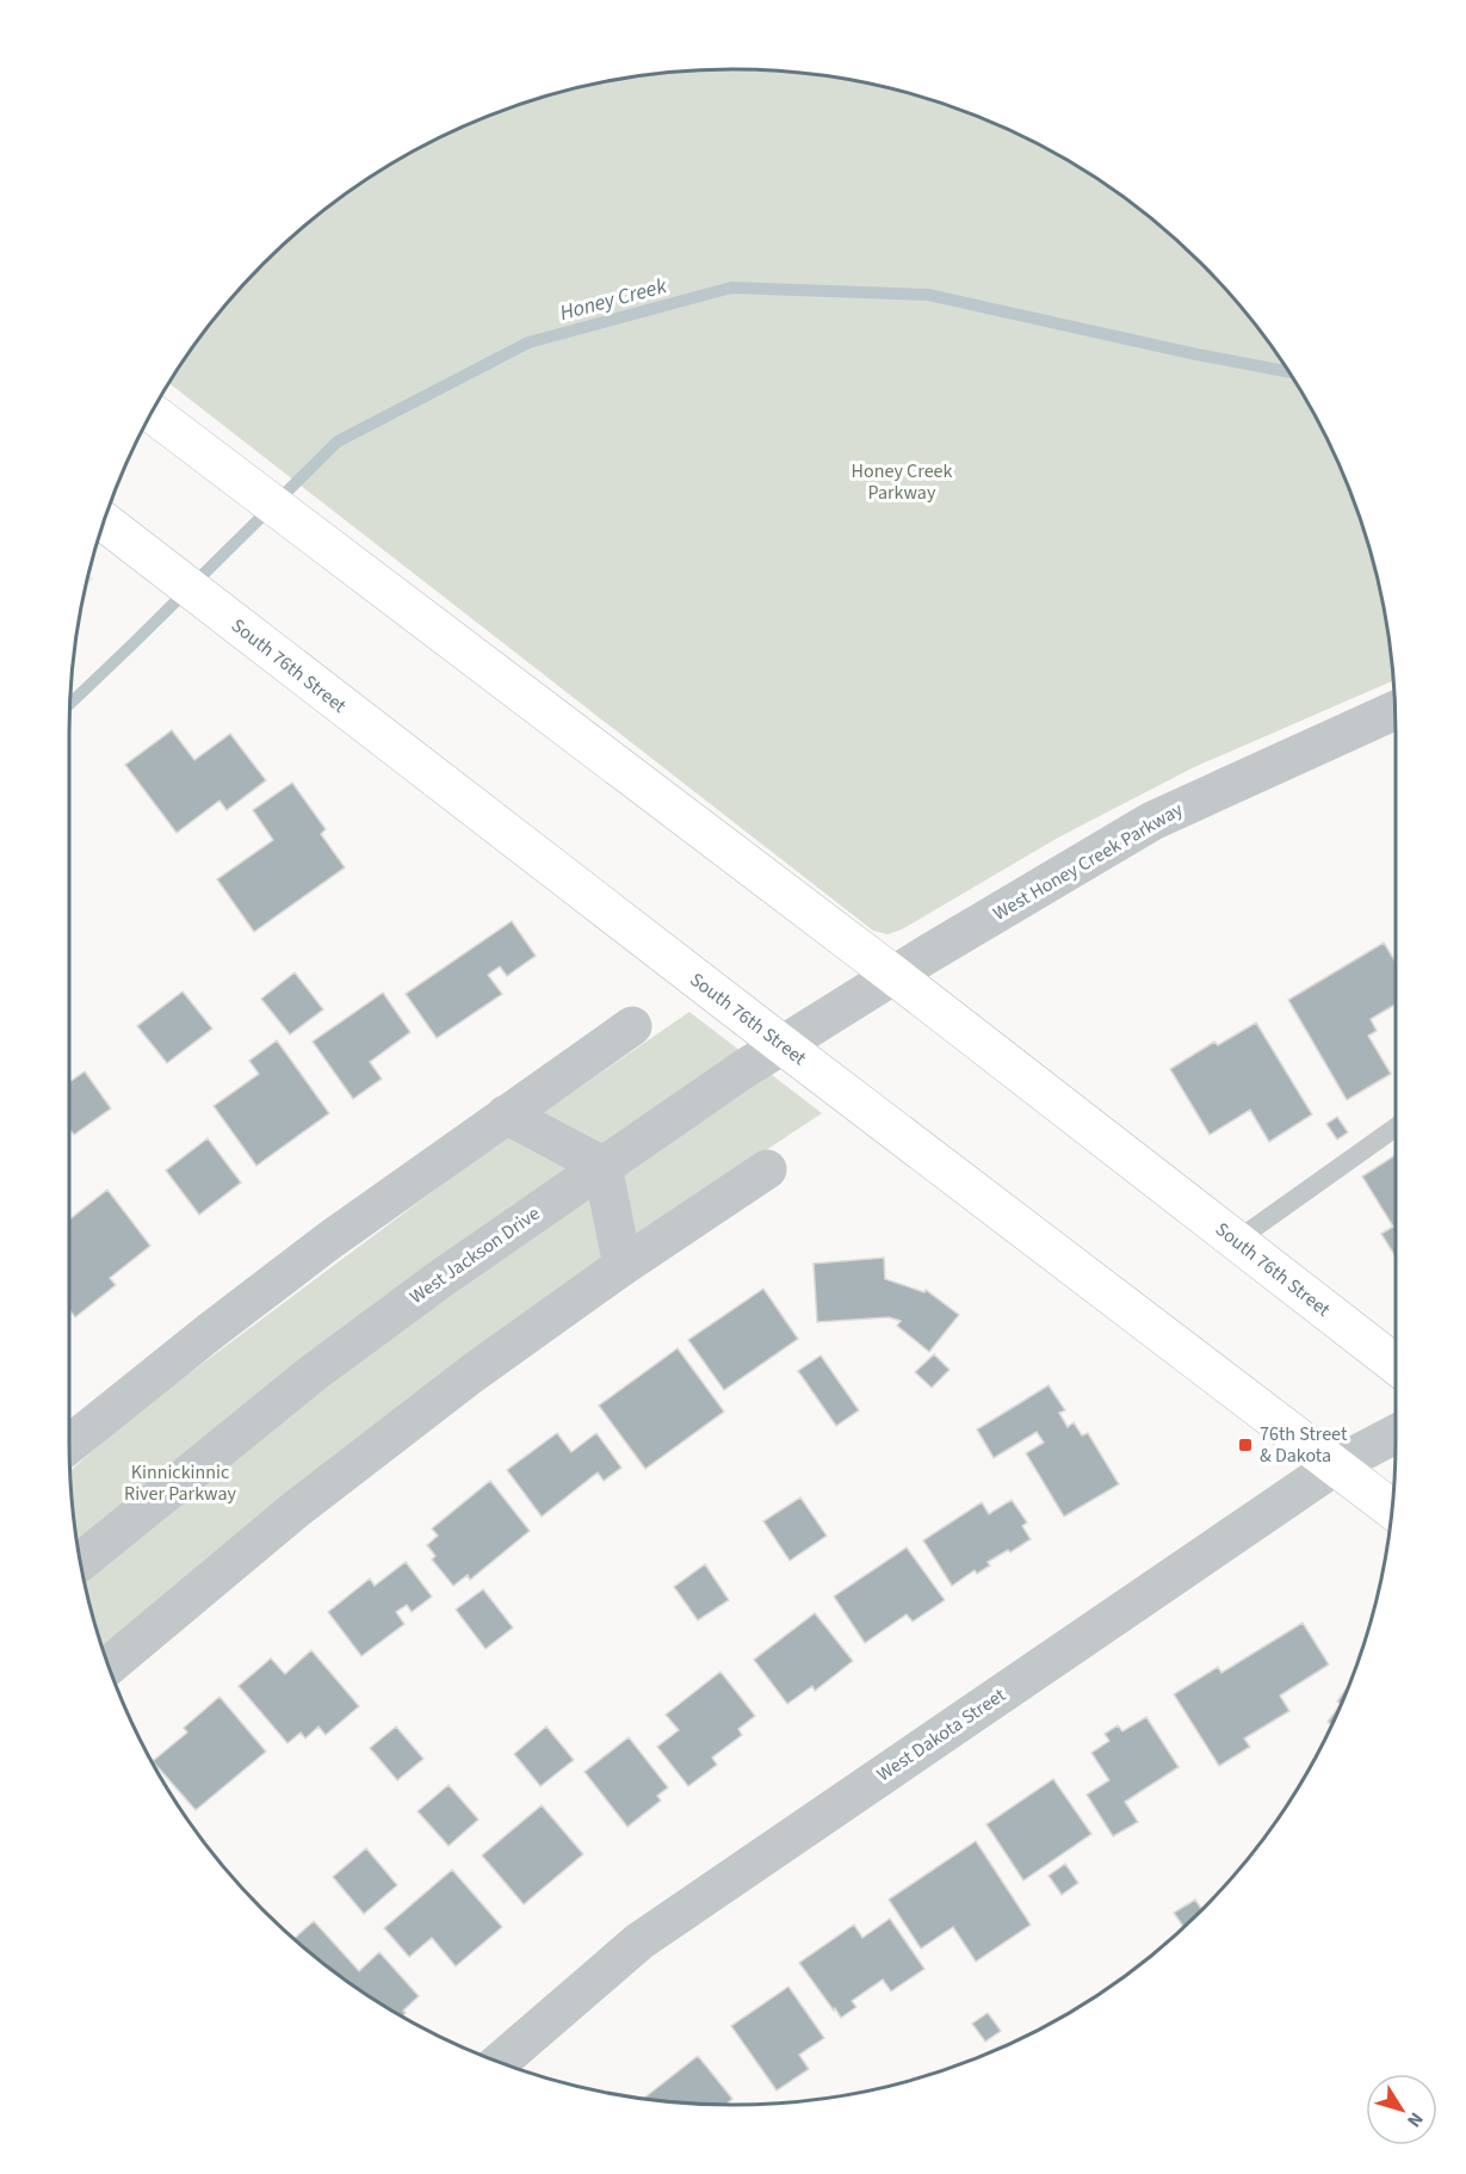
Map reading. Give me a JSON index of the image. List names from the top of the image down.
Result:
{
  "streets": {
    "main road": ["South 76th Street"],
    "street": ["West Honey Creek Parkway", "West Jackson Drive", "West Dakota Street"]
  },
  "crossings": [
    ["South 76th Street", "West Honey Creek Parkway"],
    ["South 76th Street", "West Jackson Drive"],
    ["South 76th Street", "West Dakota Street"],
    ["West Honey Creek Parkway", "West Jackson Drive"]
  ],
  "water": ["Honey Creek"],
  "parks": ["Honey Creek Parkway", "Kinnickinnic River Parkway"],
  "places": {
    "transit": ["76th Street & Dakota"]
  },
  "north": "bottom right"
}
